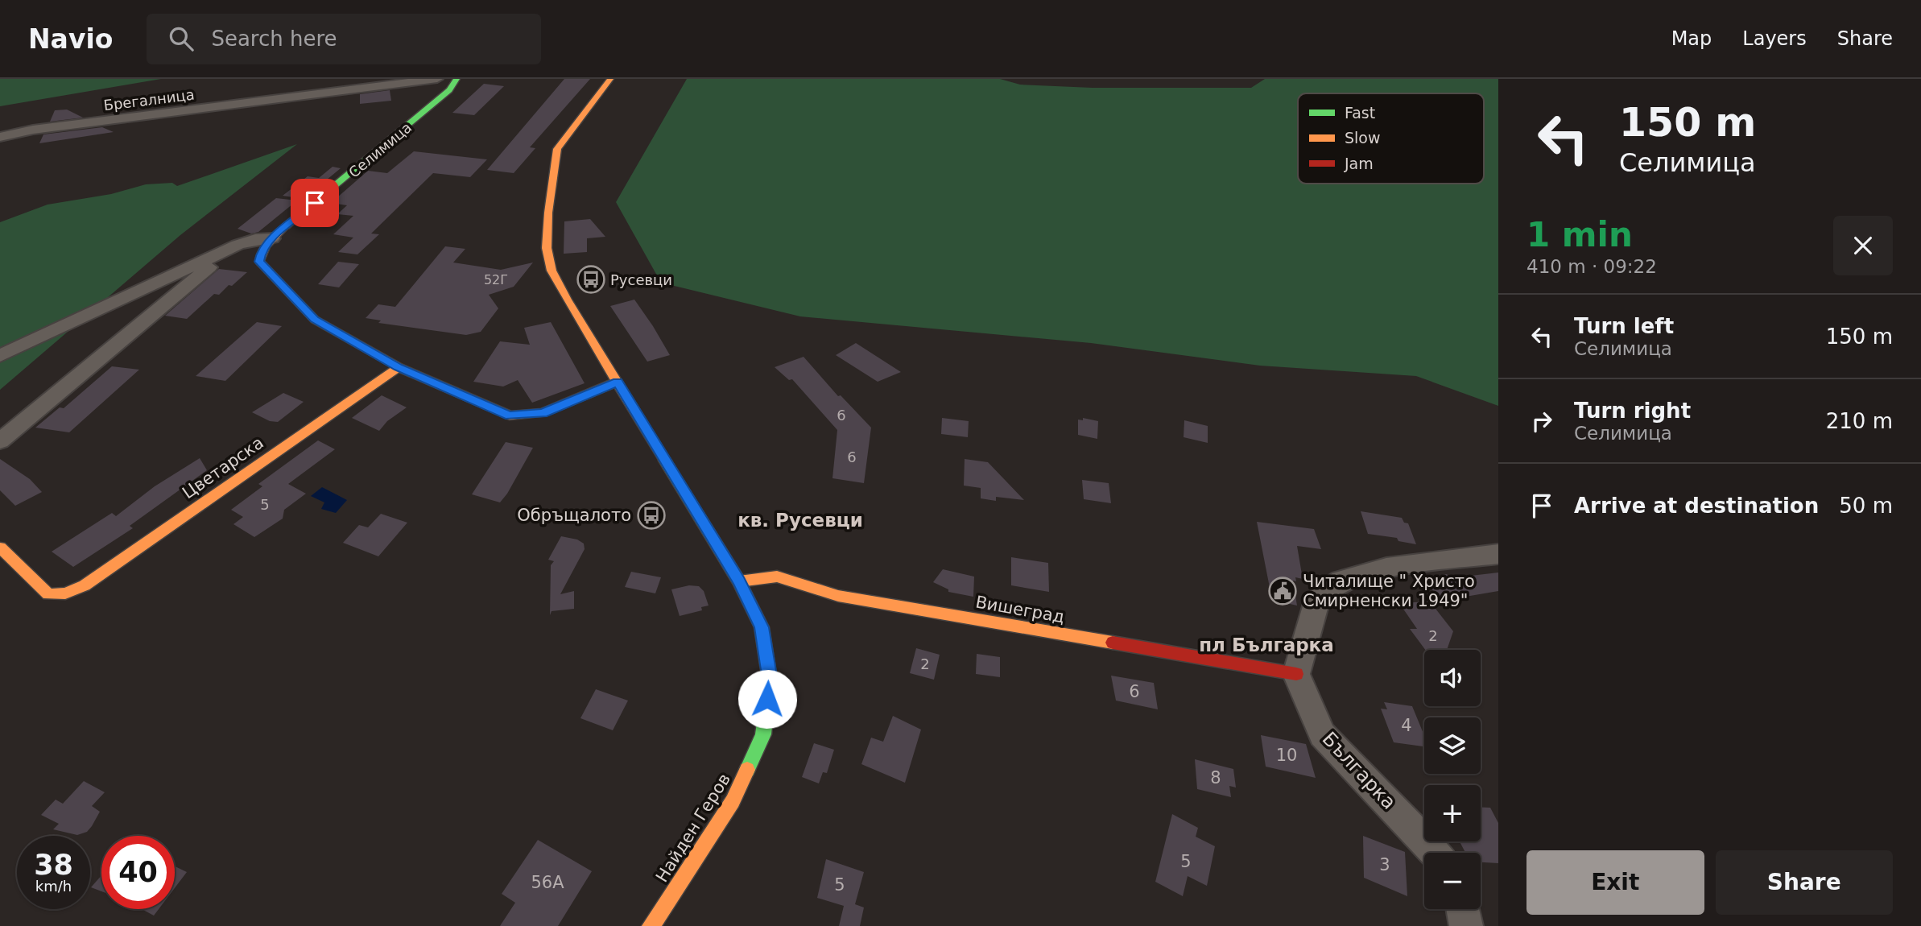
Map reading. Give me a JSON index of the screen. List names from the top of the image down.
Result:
{
  "streets": {
    "street": [
      "Брегалница",
      "Селимица",
      "Цветарска",
      "Вишеград",
      "Българка",
      "Найден Геров"
    ]
  },
  "crossings": [
    ["Селимица", "Цветарска"],
    ["Селимица", "Найден Геров"],
    ["Вишеград", "Българка"],
    ["Вишеград", "Найден Геров"]
  ],
  "districts": ["кв. Русевци", "пл Българка"],
  "places": {
    "bus stop": ["Русевци", "Обръщалото"],
    "public building": ["Читалище \" Христо Смирненски 1949\""]
  },
  "house_numbers": [
    "52Г",
    "6",
    "6",
    "5",
    "2",
    "2",
    "6",
    "4",
    "10",
    "8",
    "5",
    "3",
    "56А",
    "5"
  ],
  "legend": ["Fast", "Slow", "Jam"],
  "page": {
    "header": "Navio",
    "search": "Search here",
    "nav": ["Map", "Layers", "Share"],
    "turn": ["150 m", "Селимица"],
    "heading": ["1 min", "410 m · 09:22"],
    "list": [
      {
        "name": "Turn left",
        "note": "Селимица",
        "value": "150 m"
      },
      {
        "name": "Turn right",
        "note": "Селимица",
        "value": "210 m"
      },
      {
        "name": "Arrive at destination",
        "value": "50 m"
      }
    ],
    "map_buttons": ["+", "−"],
    "speed": "38 km/h",
    "limit": "40",
    "buttons": ["Exit", "Share"]
  }
}
